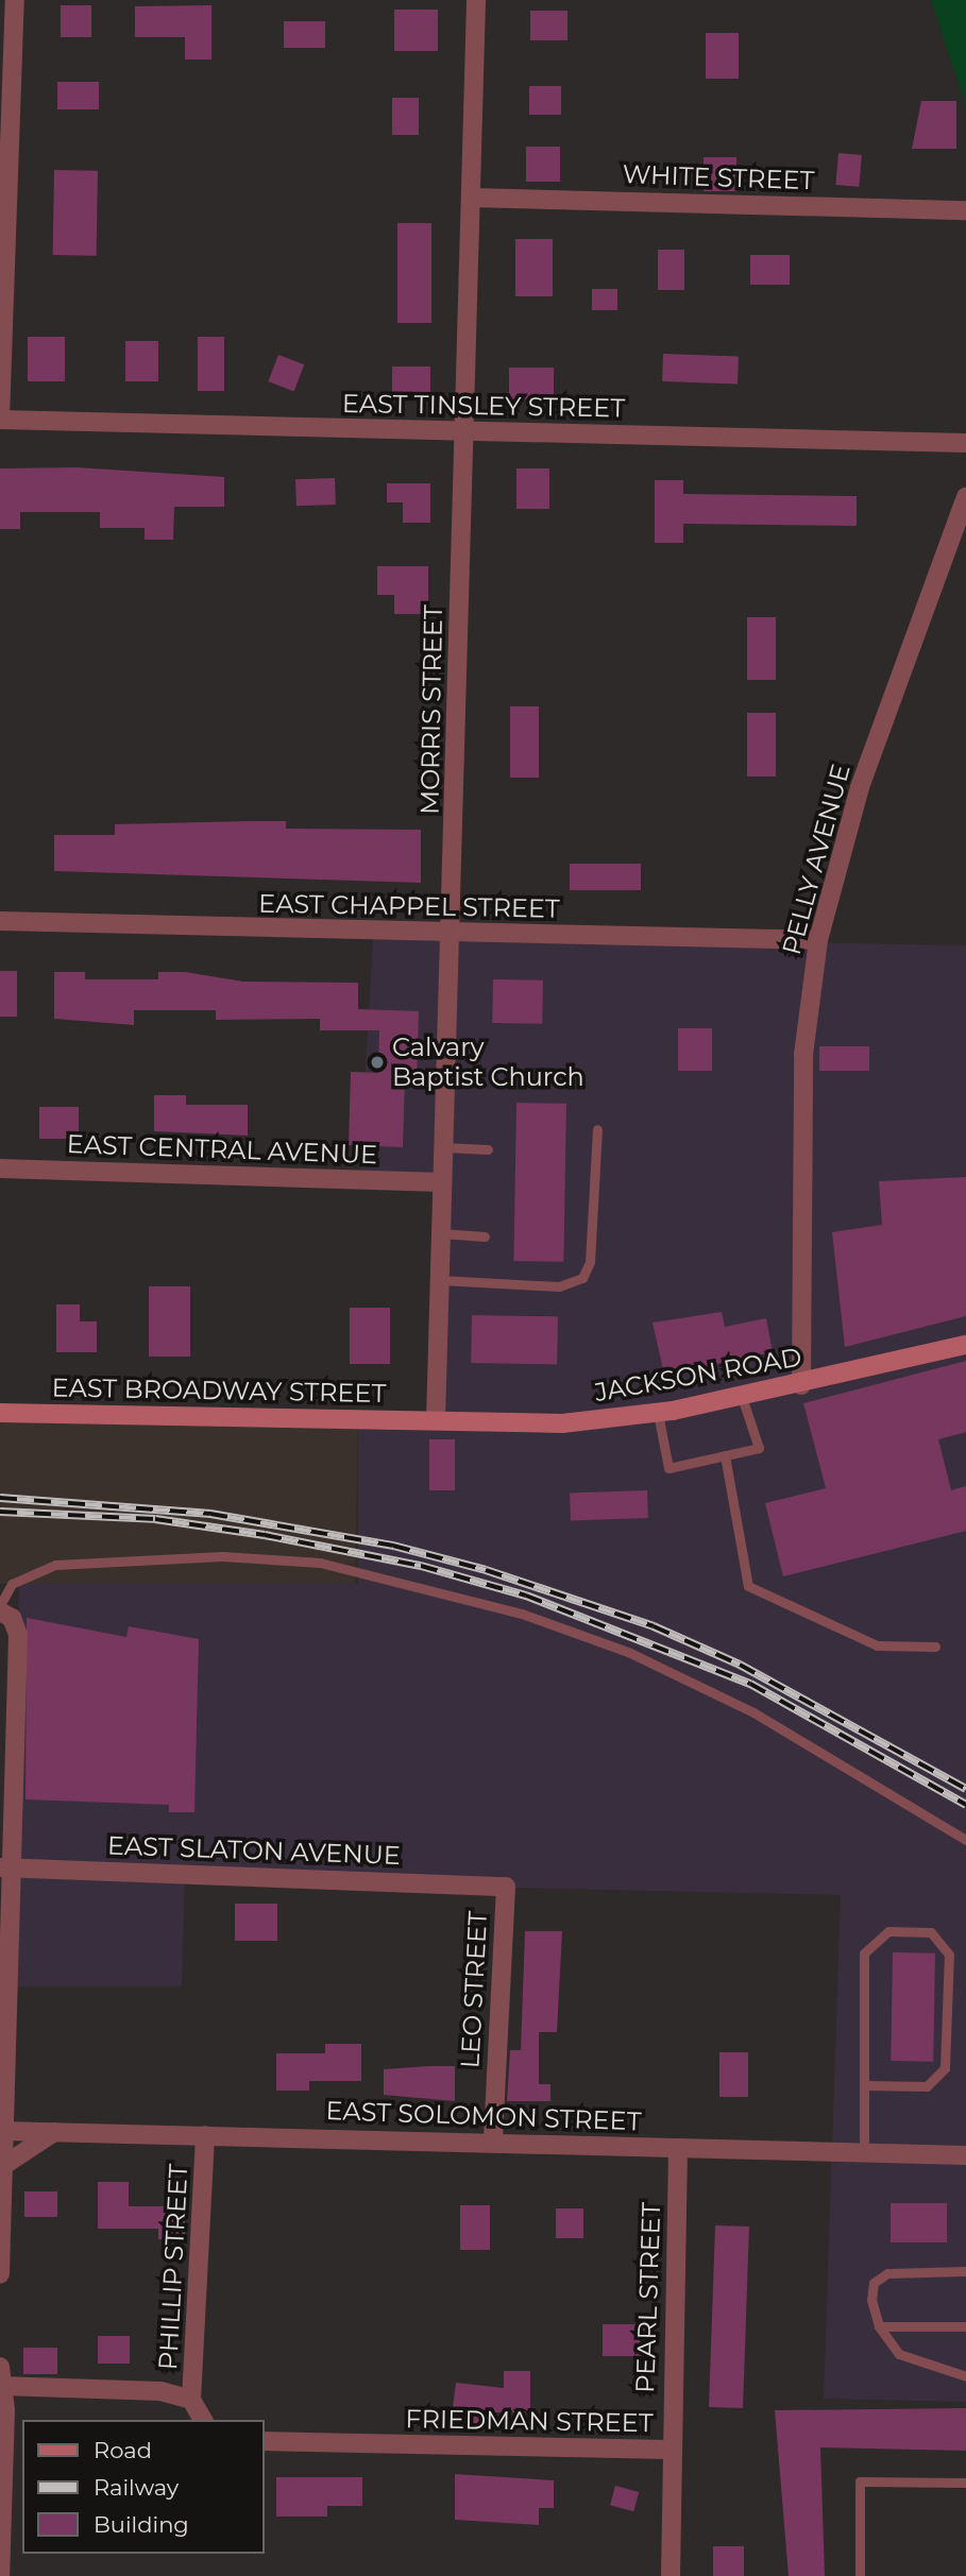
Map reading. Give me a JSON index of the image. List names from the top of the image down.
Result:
{
  "streets": {
    "main road": ["JACKSON ROAD", "EAST BROADWAY STREET"],
    "street": [
      "WHITE STREET",
      "EAST TINSLEY STREET",
      "MORRIS STREET",
      "PELLY AVENUE",
      "EAST CHAPPEL STREET",
      "EAST CENTRAL AVENUE",
      "EAST SLATON AVENUE",
      "LEO STREET",
      "EAST SOLOMON STREET",
      "PHILLIP STREET",
      "PEARL STREET",
      "FRIEDMAN STREET"
    ]
  },
  "crossings": [
    ["WHITE STREET", "MORRIS STREET"],
    ["EAST TINSLEY STREET", "MORRIS STREET"],
    ["MORRIS STREET", "EAST CHAPPEL STREET"],
    ["MORRIS STREET", "EAST CENTRAL AVENUE"],
    ["MORRIS STREET", "JACKSON ROAD"],
    ["MORRIS STREET", "EAST BROADWAY STREET"],
    ["PELLY AVENUE", "EAST CHAPPEL STREET"],
    ["PELLY AVENUE", "JACKSON ROAD"],
    ["JACKSON ROAD", "EAST BROADWAY STREET"],
    ["EAST SLATON AVENUE", "LEO STREET"],
    ["LEO STREET", "EAST SOLOMON STREET"],
    ["EAST SOLOMON STREET", "PHILLIP STREET"],
    ["EAST SOLOMON STREET", "PEARL STREET"],
    ["PEARL STREET", "FRIEDMAN STREET"]
  ],
  "places": ["Calvary Baptist Church"],
  "legend": ["Road", "Railway", "Building"]
}
